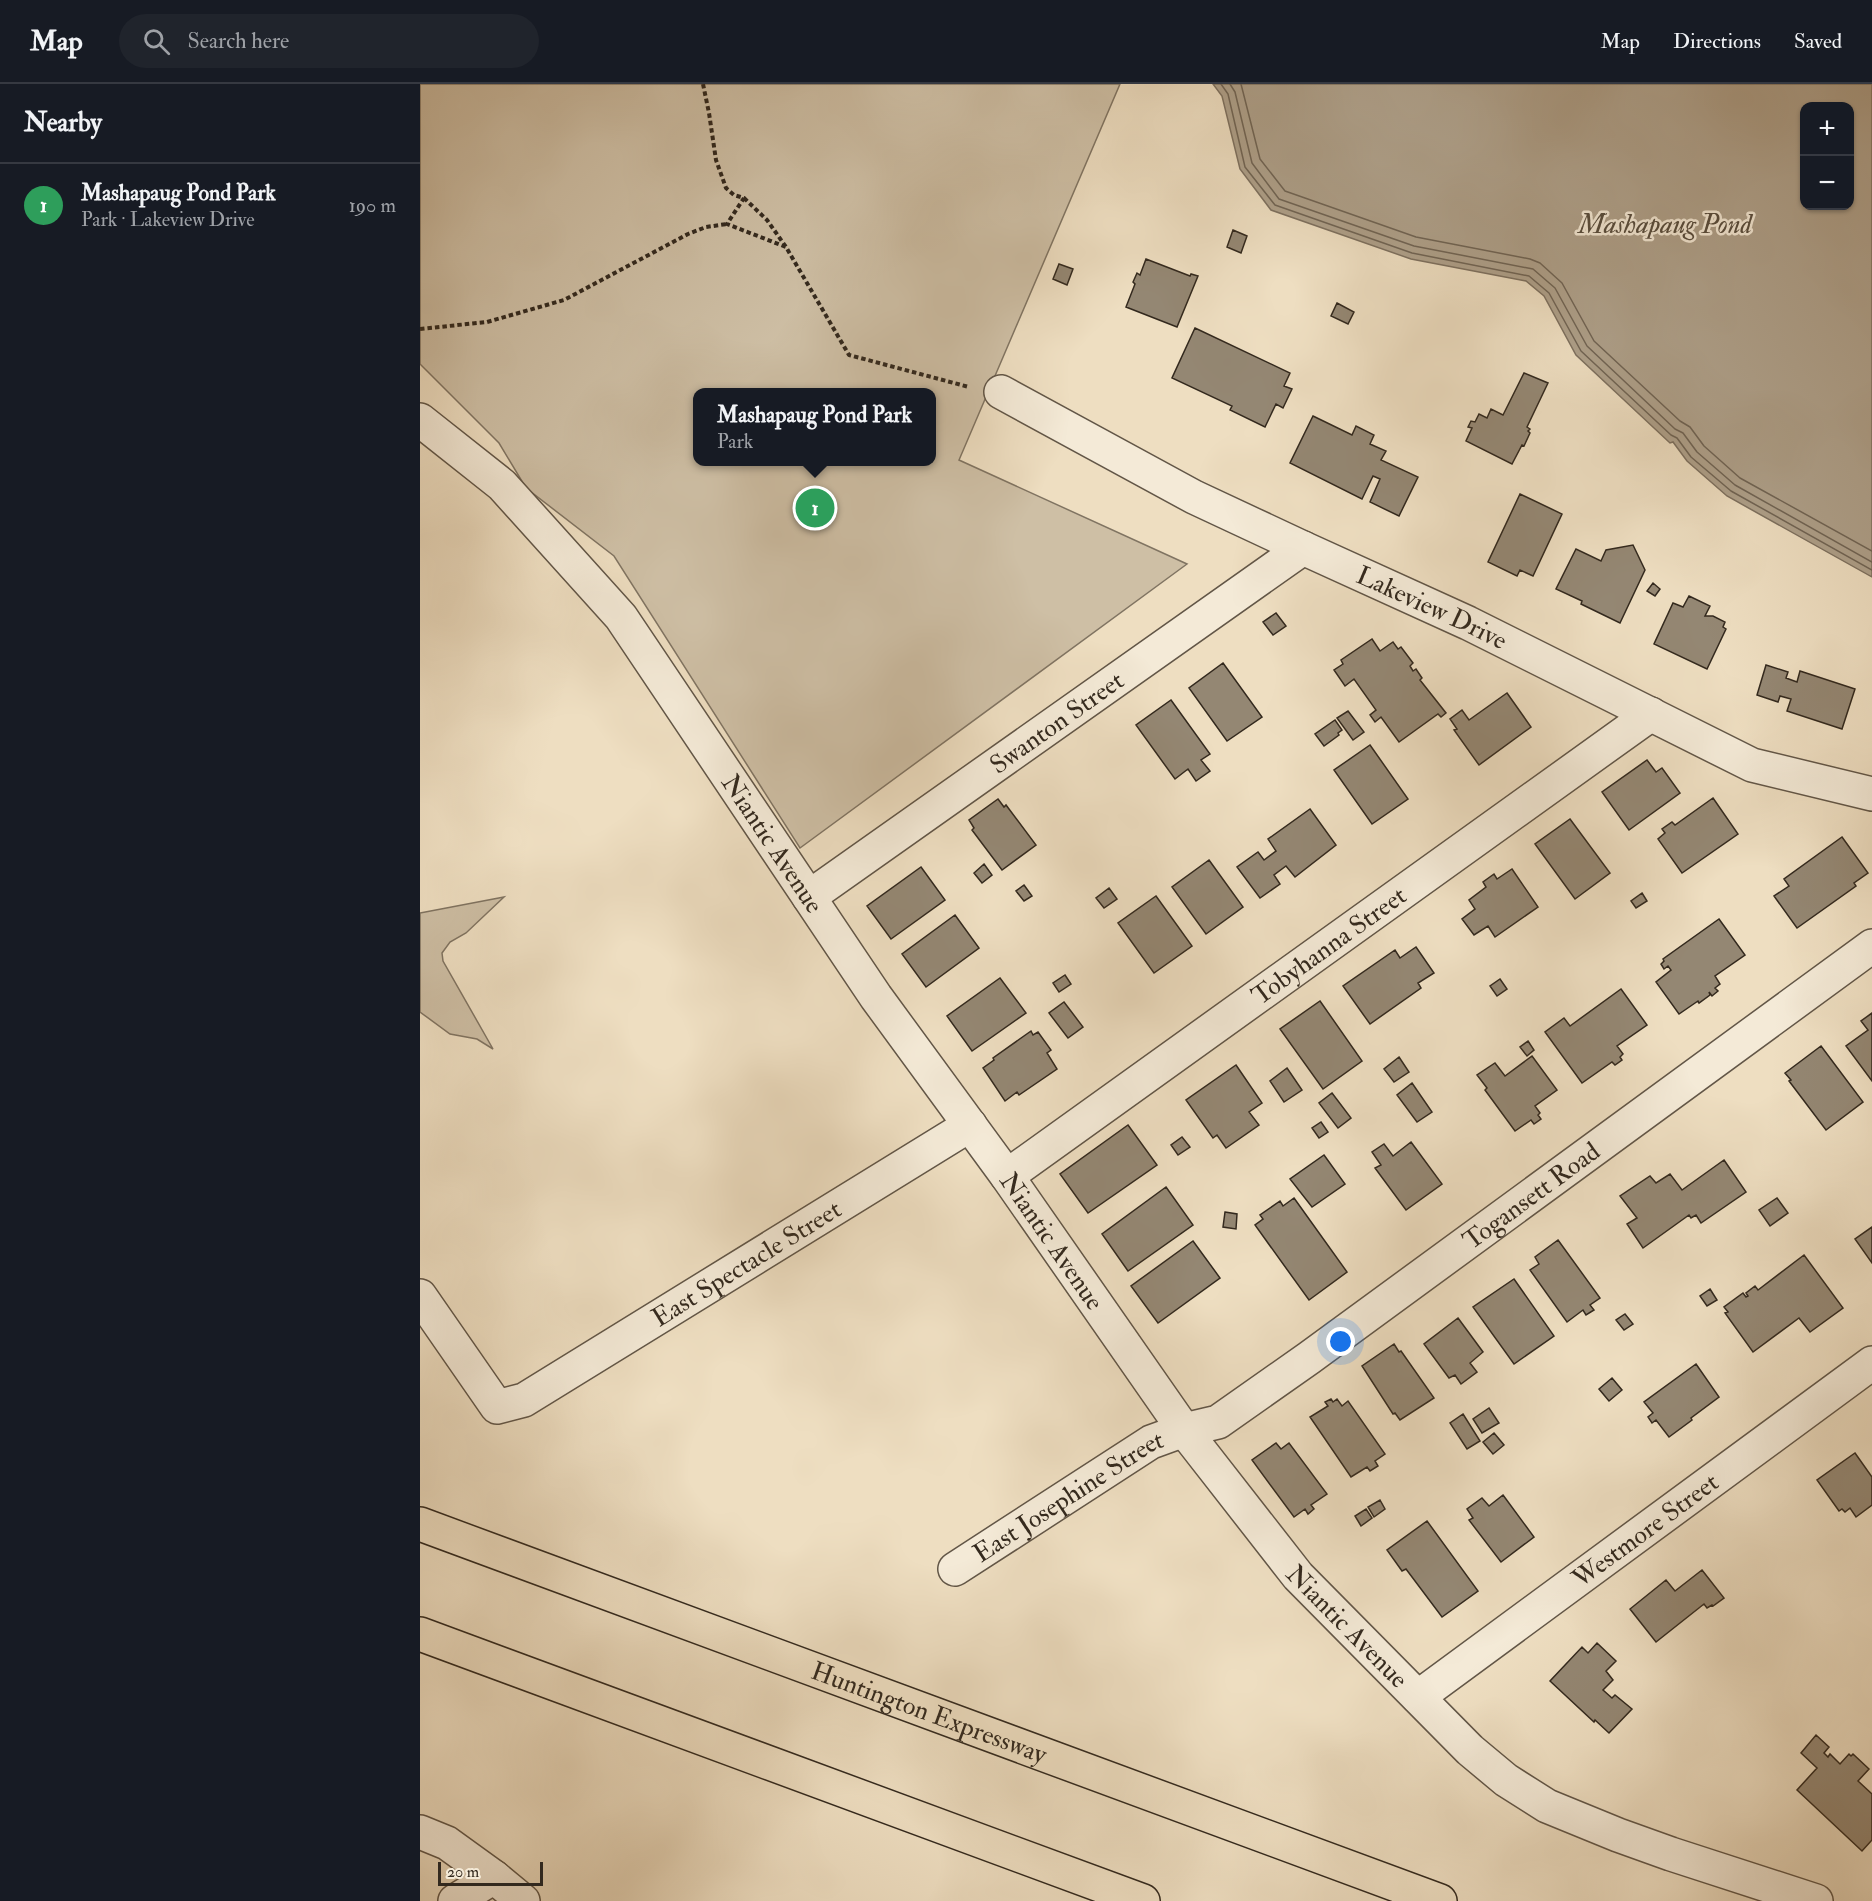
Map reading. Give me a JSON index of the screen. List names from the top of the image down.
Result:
{
  "streets": {
    "highway": ["Huntington Expressway"],
    "street": [
      "Lakeview Drive",
      "Swanton Street",
      "Niantic Avenue",
      "Tobyhanna Street",
      "Togansett Road",
      "East Spectacle Street",
      "East Josephine Street",
      "Westmore Street"
    ]
  },
  "crossings": [
    ["Lakeview Drive", "Swanton Street"],
    ["Lakeview Drive", "Tobyhanna Street"],
    ["Swanton Street", "Niantic Avenue"],
    ["Niantic Avenue", "Tobyhanna Street"],
    ["Niantic Avenue", "Togansett Road"],
    ["Niantic Avenue", "East Spectacle Street"],
    ["Niantic Avenue", "East Josephine Street"],
    ["Niantic Avenue", "Westmore Street"],
    ["Togansett Road", "East Josephine Street"]
  ],
  "water": ["Mashapaug Pond"],
  "scale_bar": "20 m",
  "page": {
    "header": "Map",
    "search": "Search here",
    "nav": ["Map", "Directions", "Saved"],
    "heading": "Nearby",
    "map_buttons": ["+", "−"],
    "list": [
      {
        "mark": "1",
        "name": "Mashapaug Pond Park",
        "note": "Park · Lakeview Drive",
        "value": "190 m"
      }
    ],
    "popup": ["Mashapaug Pond Park", "Park"],
    "pins": "1",
    "scale": "20 m"
  }
}
